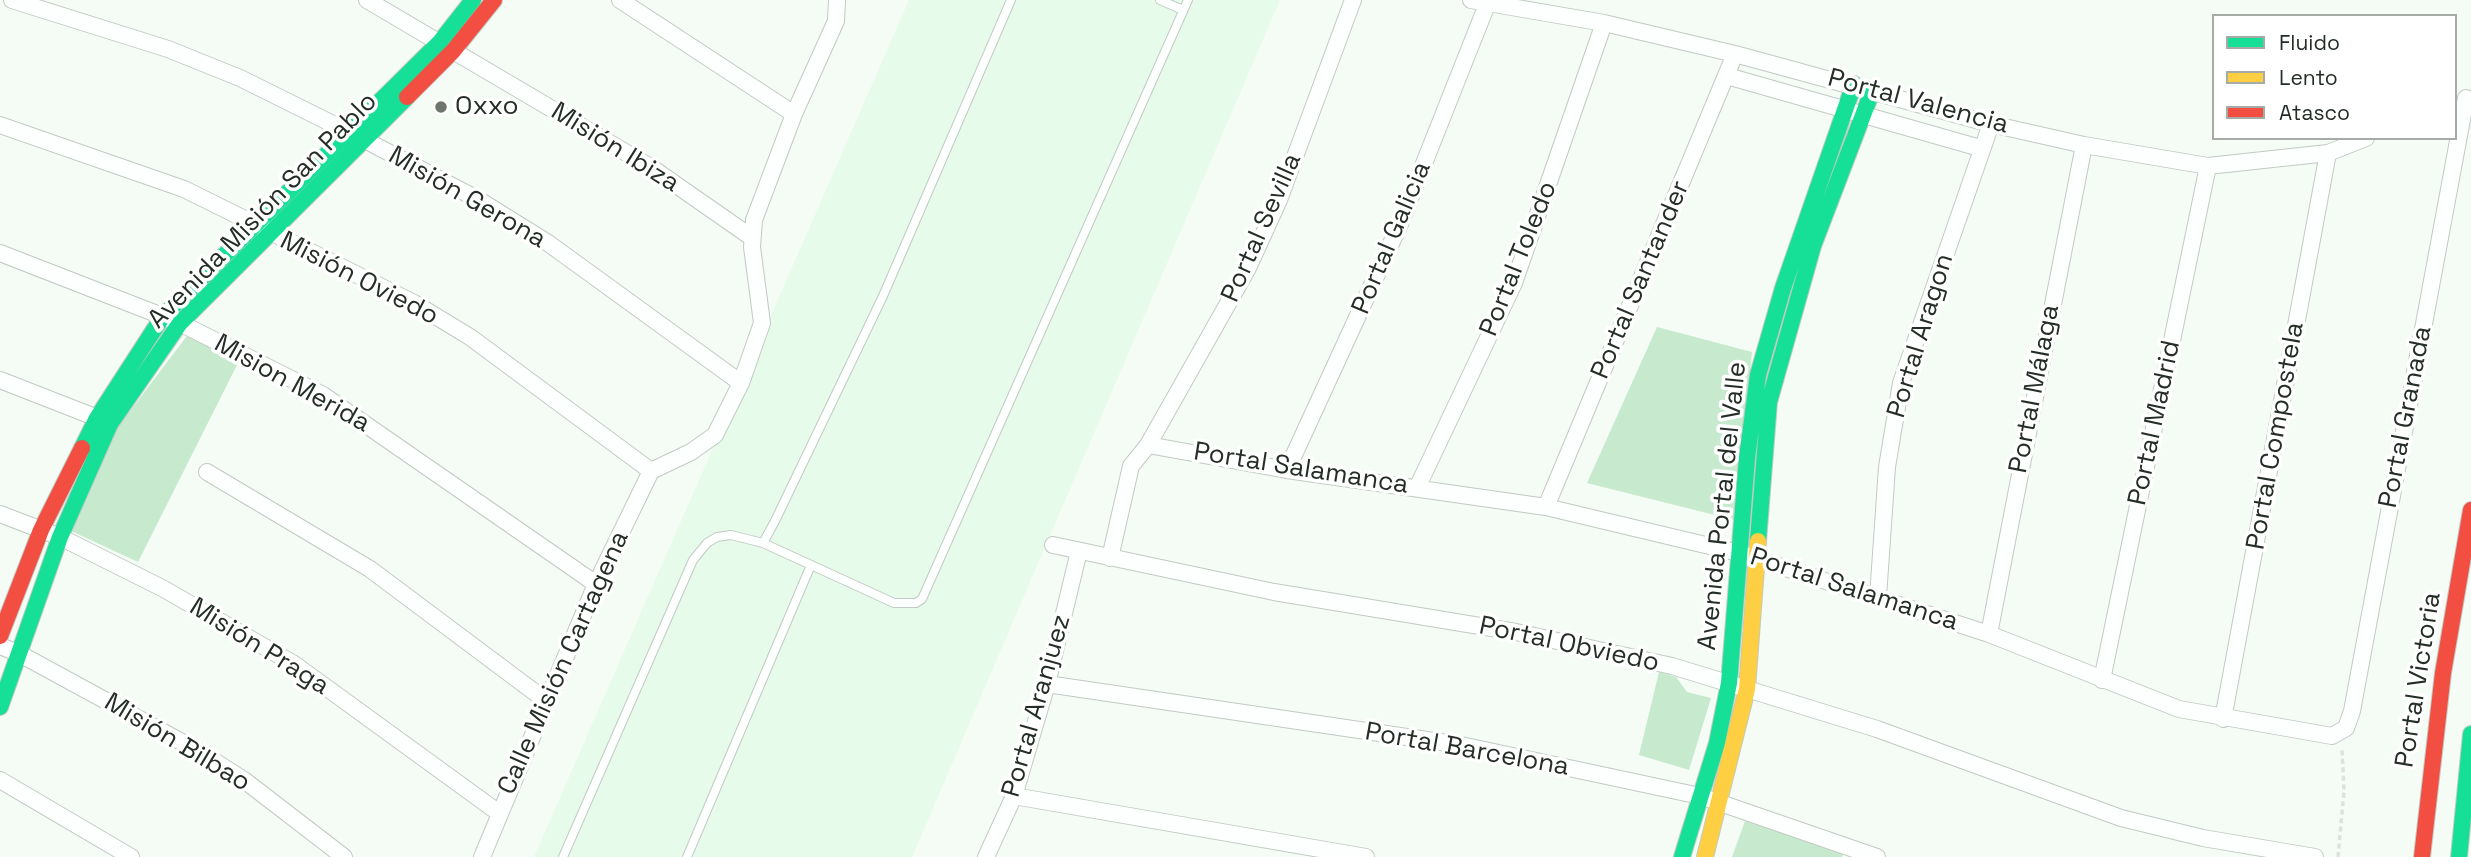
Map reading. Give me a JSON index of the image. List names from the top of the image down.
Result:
{
  "streets": {
    "street": [
      "Portal Valencia",
      "Misión Ibiza",
      "Misión Gerona",
      "Avenida Misión San Pablo",
      "Portal Sevilla",
      "Portal Galicia",
      "Portal Toledo",
      "Misión Oviedo",
      "Portal Santander",
      "Portal Aragon",
      "Mision Merida",
      "Portal Málaga",
      "Portal Granada",
      "Portal Madrid",
      "Portal Compostela",
      "Portal Salamanca",
      "Avenida Portal del Valle",
      "Portal Obviedo",
      "Misión Praga",
      "Calle Misión Cartagena",
      "Portal Victoria",
      "Portal Aranjuez",
      "Misión Bilbao",
      "Portal Barcelona"
    ]
  },
  "crossings": [
    ["Portal Valencia", "Portal Galicia"],
    ["Portal Valencia", "Portal Toledo"],
    ["Portal Valencia", "Portal Santander"],
    ["Portal Valencia", "Portal Aragon"],
    ["Portal Valencia", "Portal Málaga"],
    ["Portal Valencia", "Portal Madrid"],
    ["Portal Valencia", "Portal Compostela"],
    ["Portal Valencia", "Avenida Portal del Valle"],
    ["Misión Ibiza", "Avenida Misión San Pablo"],
    ["Misión Gerona", "Avenida Misión San Pablo"],
    ["Avenida Misión San Pablo", "Misión Oviedo"],
    ["Avenida Misión San Pablo", "Mision Merida"],
    ["Avenida Misión San Pablo", "Misión Praga"],
    ["Avenida Misión San Pablo", "Misión Bilbao"],
    ["Portal Sevilla", "Portal Salamanca"],
    ["Portal Sevilla", "Portal Obviedo"],
    ["Portal Galicia", "Portal Salamanca"],
    ["Portal Toledo", "Portal Salamanca"],
    ["Misión Oviedo", "Calle Misión Cartagena"],
    ["Portal Santander", "Portal Salamanca"],
    ["Portal Aragon", "Portal Salamanca"],
    ["Mision Merida", "Calle Misión Cartagena"],
    ["Portal Málaga", "Portal Salamanca"],
    ["Portal Granada", "Portal Salamanca"],
    ["Portal Madrid", "Portal Salamanca"],
    ["Portal Compostela", "Portal Salamanca"],
    ["Portal Salamanca", "Avenida Portal del Valle"],
    ["Avenida Portal del Valle", "Portal Obviedo"],
    ["Avenida Portal del Valle", "Portal Barcelona"],
    ["Portal Obviedo", "Portal Aranjuez"],
    ["Misión Praga", "Calle Misión Cartagena"],
    ["Portal Aranjuez", "Portal Barcelona"]
  ],
  "places": ["Oxxo"],
  "legend": ["Fluido", "Lento", "Atasco"]
}
